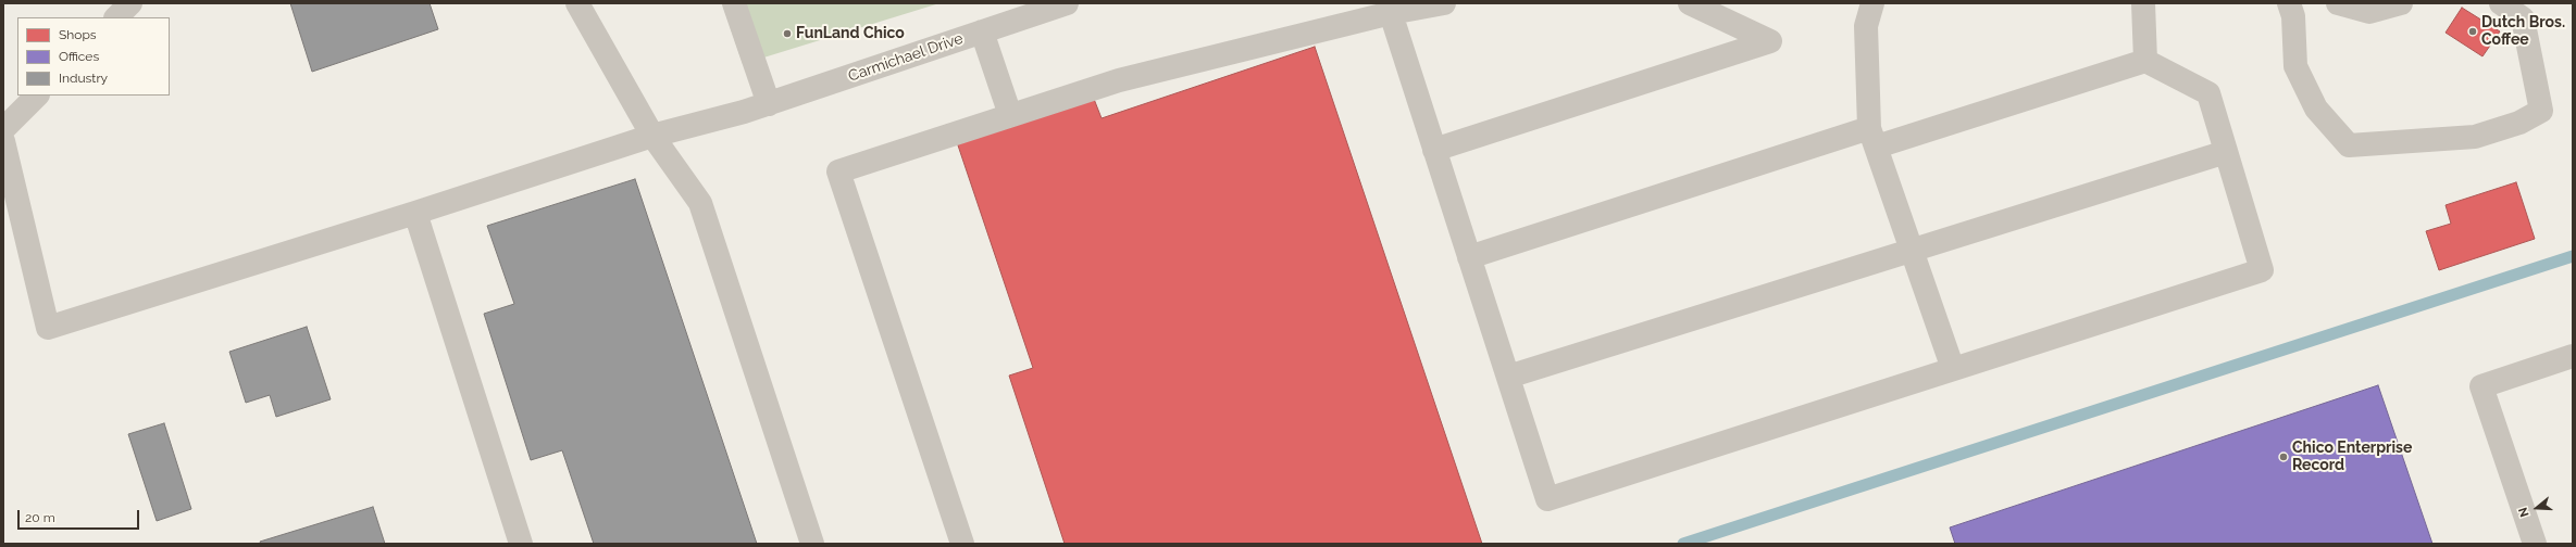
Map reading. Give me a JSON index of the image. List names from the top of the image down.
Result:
{
  "streets": {
    "street": ["Carmichael Drive"]
  },
  "places": ["Dutch Bros. Coffee", "FunLand Chico", "Chico Enterprise Record"],
  "legend": ["Shops", "Offices", "Industry"],
  "scale_bar": "20 m",
  "north": "left"
}
